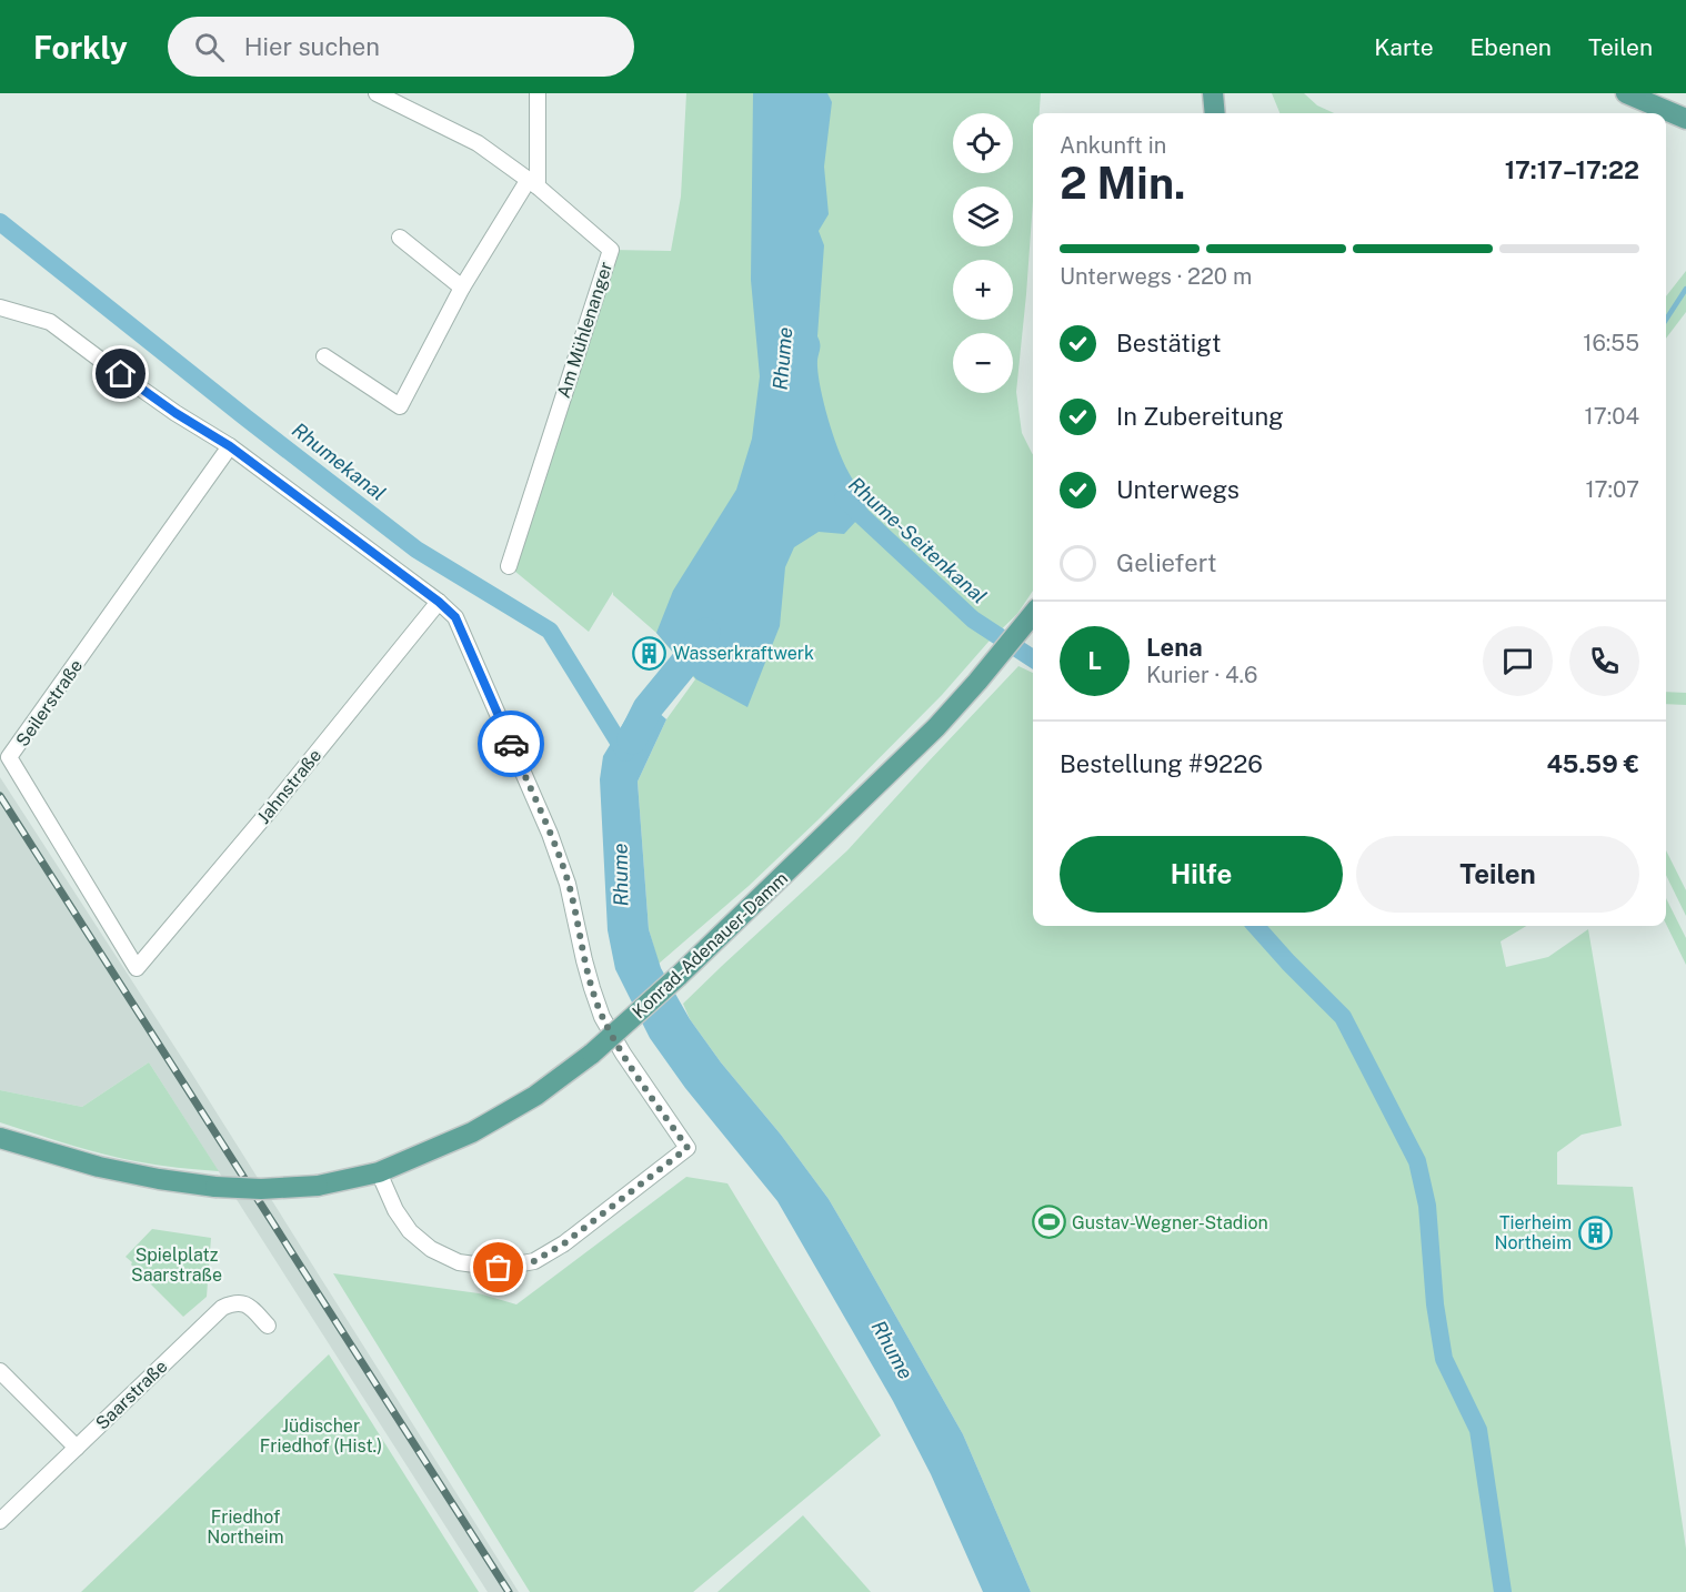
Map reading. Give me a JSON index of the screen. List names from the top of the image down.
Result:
{
  "streets": {
    "main road": ["Konrad-Adenauer-Damm"],
    "street": [
      "Am Mühlenanger",
      "Seilerstraße",
      "Jahnstraße",
      "Saarstraße"
    ]
  },
  "crossings": [
    ["Seilerstraße", "Jahnstraße"]
  ],
  "water": ["Rhume", "Rhumekanal", "Rhume-Seitenkanal"],
  "parks": ["Spielplatz Saarstraße", "Jüdischer Friedhof (Hist.)", "Friedhof Northeim"],
  "places": {
    "building": ["Wasserkraftwerk", "Tierheim Northeim"],
    "sports": ["Gustav-Wegner-Stadion"]
  },
  "page": {
    "header": "Forkly",
    "search": "Hier suchen",
    "nav": ["Karte", "Ebenen", "Teilen"],
    "map_buttons": ["+", "−"],
    "heading": ["2 Min.", "Ankunft in", "17:17–17:22"],
    "panel": [
      "Lena",
      "Kurier · 4.6",
      "Bestellung #9226",
      "45.59 €"
    ],
    "bar": "Unterwegs · 220 m",
    "list": [
      ["Bestätigt", "16:55"],
      ["In Zubereitung", "17:04"],
      ["Unterwegs", "17:07"],
      "Geliefert"
    ],
    "round": "L",
    "buttons": ["Hilfe", "Teilen"]
  }
}
